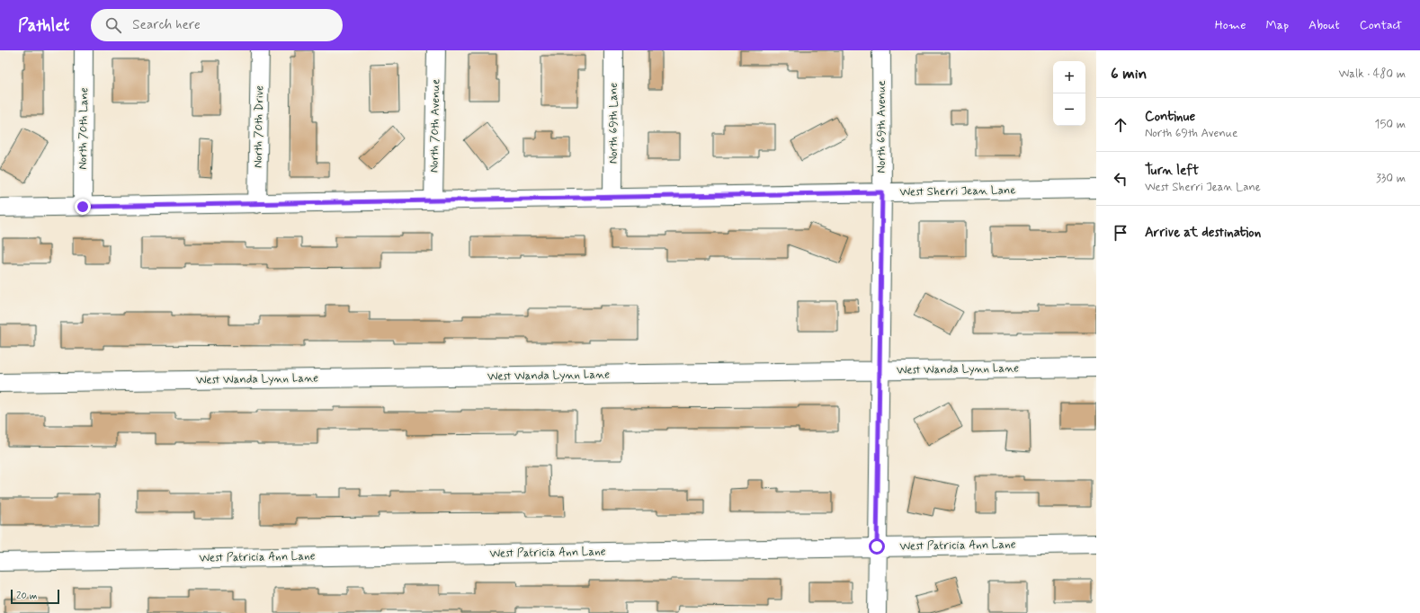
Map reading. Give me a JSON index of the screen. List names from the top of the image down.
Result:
{
  "streets": {
    "street": [
      "North 69th Lane",
      "North 70th Avenue",
      "North 70th Drive",
      "North 69th Avenue",
      "North 70th Lane",
      "West Sherri Jean Lane",
      "West Wanda Lynn Lane",
      "West Patricia Ann Lane"
    ]
  },
  "crossings": [
    ["North 69th Lane", "West Sherri Jean Lane"],
    ["North 70th Avenue", "West Sherri Jean Lane"],
    ["North 70th Drive", "West Sherri Jean Lane"],
    ["North 69th Avenue", "West Sherri Jean Lane"],
    ["North 69th Avenue", "West Wanda Lynn Lane"],
    ["North 69th Avenue", "West Patricia Ann Lane"],
    ["North 70th Lane", "West Sherri Jean Lane"]
  ],
  "scale_bar": "20 m",
  "page": {
    "header": "Pathlet",
    "search": "Search here",
    "nav": [
      "Home",
      "Map",
      "About",
      "Contact"
    ],
    "heading": ["6 min", "Walk · 480 m"],
    "map_buttons": ["+", "−"],
    "list": [
      ["Continue", "North 69th Avenue", "150 m"],
      ["Turn left", "West Sherri Jean Lane", "330 m"],
      "Arrive at destination"
    ],
    "scale": "20 m"
  }
}
